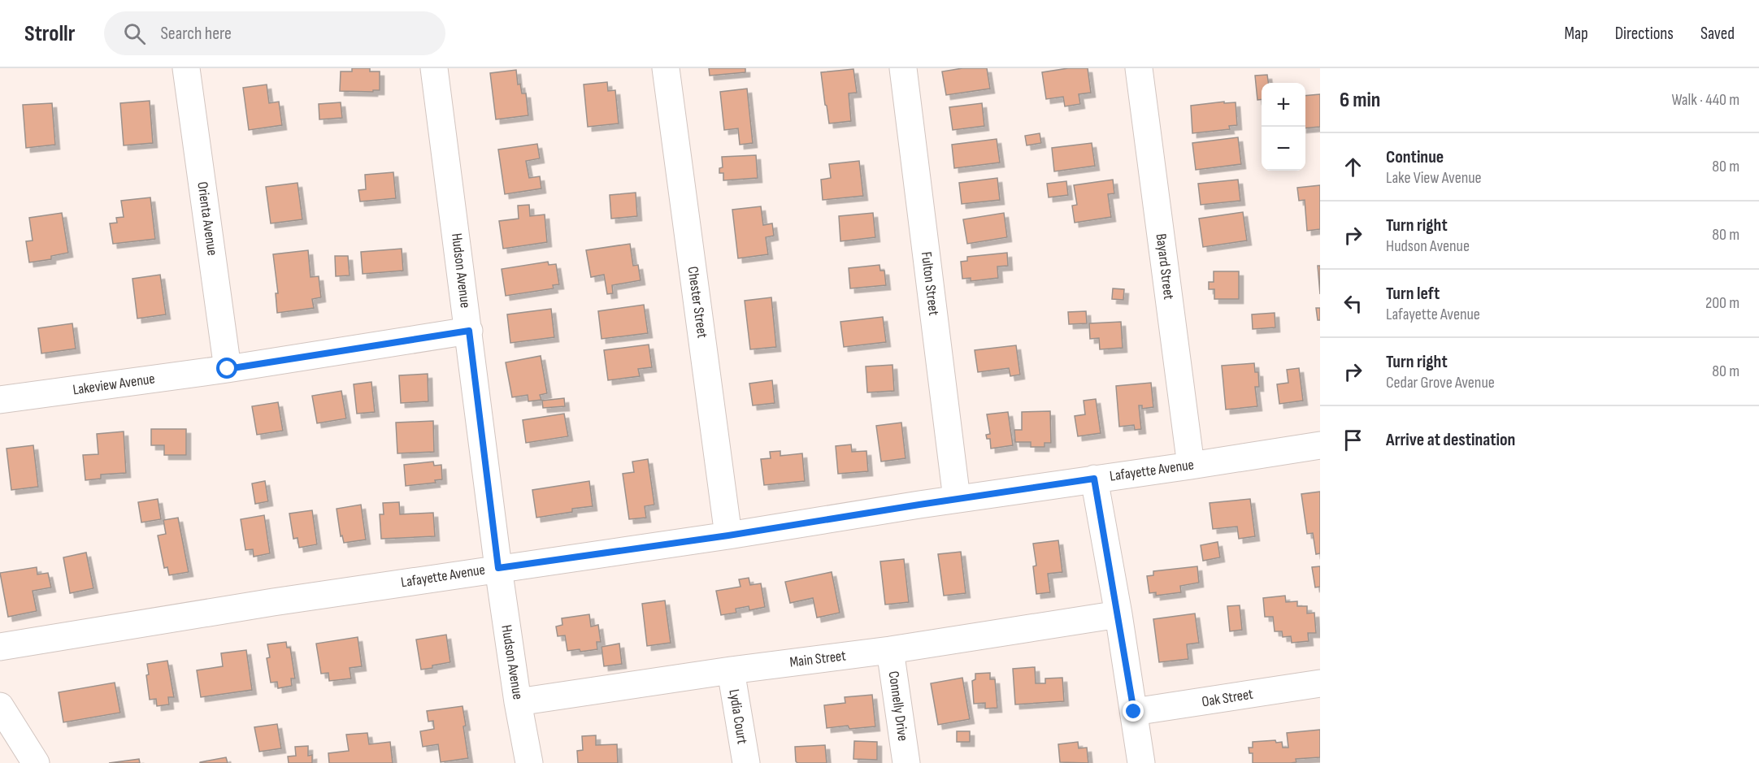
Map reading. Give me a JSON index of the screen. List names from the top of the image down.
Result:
{
  "streets": {
    "street": [
      "Orienta Avenue",
      "Bayard Street",
      "Hudson Avenue",
      "Fulton Street",
      "Chester Street",
      "Lakeview Avenue",
      "Lafayette Avenue",
      "Main Street",
      "Oak Street",
      "Connelly Drive",
      "Lydia Court"
    ]
  },
  "crossings": [
    ["Orienta Avenue", "Lakeview Avenue"],
    ["Bayard Street", "Lafayette Avenue"],
    ["Hudson Avenue", "Lakeview Avenue"],
    ["Hudson Avenue", "Lafayette Avenue"],
    ["Hudson Avenue", "Main Street"],
    ["Fulton Street", "Lafayette Avenue"],
    ["Chester Street", "Lafayette Avenue"],
    ["Main Street", "Connelly Drive"],
    ["Main Street", "Lydia Court"]
  ],
  "page": {
    "header": "Strollr",
    "search": "Search here",
    "nav": ["Map", "Directions", "Saved"],
    "heading": ["6 min", "Walk · 440 m"],
    "map_buttons": ["+", "−"],
    "list": [
      ["Continue", "Lake View Avenue", "80 m"],
      ["Turn right", "Hudson Avenue", "80 m"],
      ["Turn left", "Lafayette Avenue", "200 m"],
      ["Turn right", "Cedar Grove Avenue", "80 m"],
      "Arrive at destination"
    ]
  }
}
